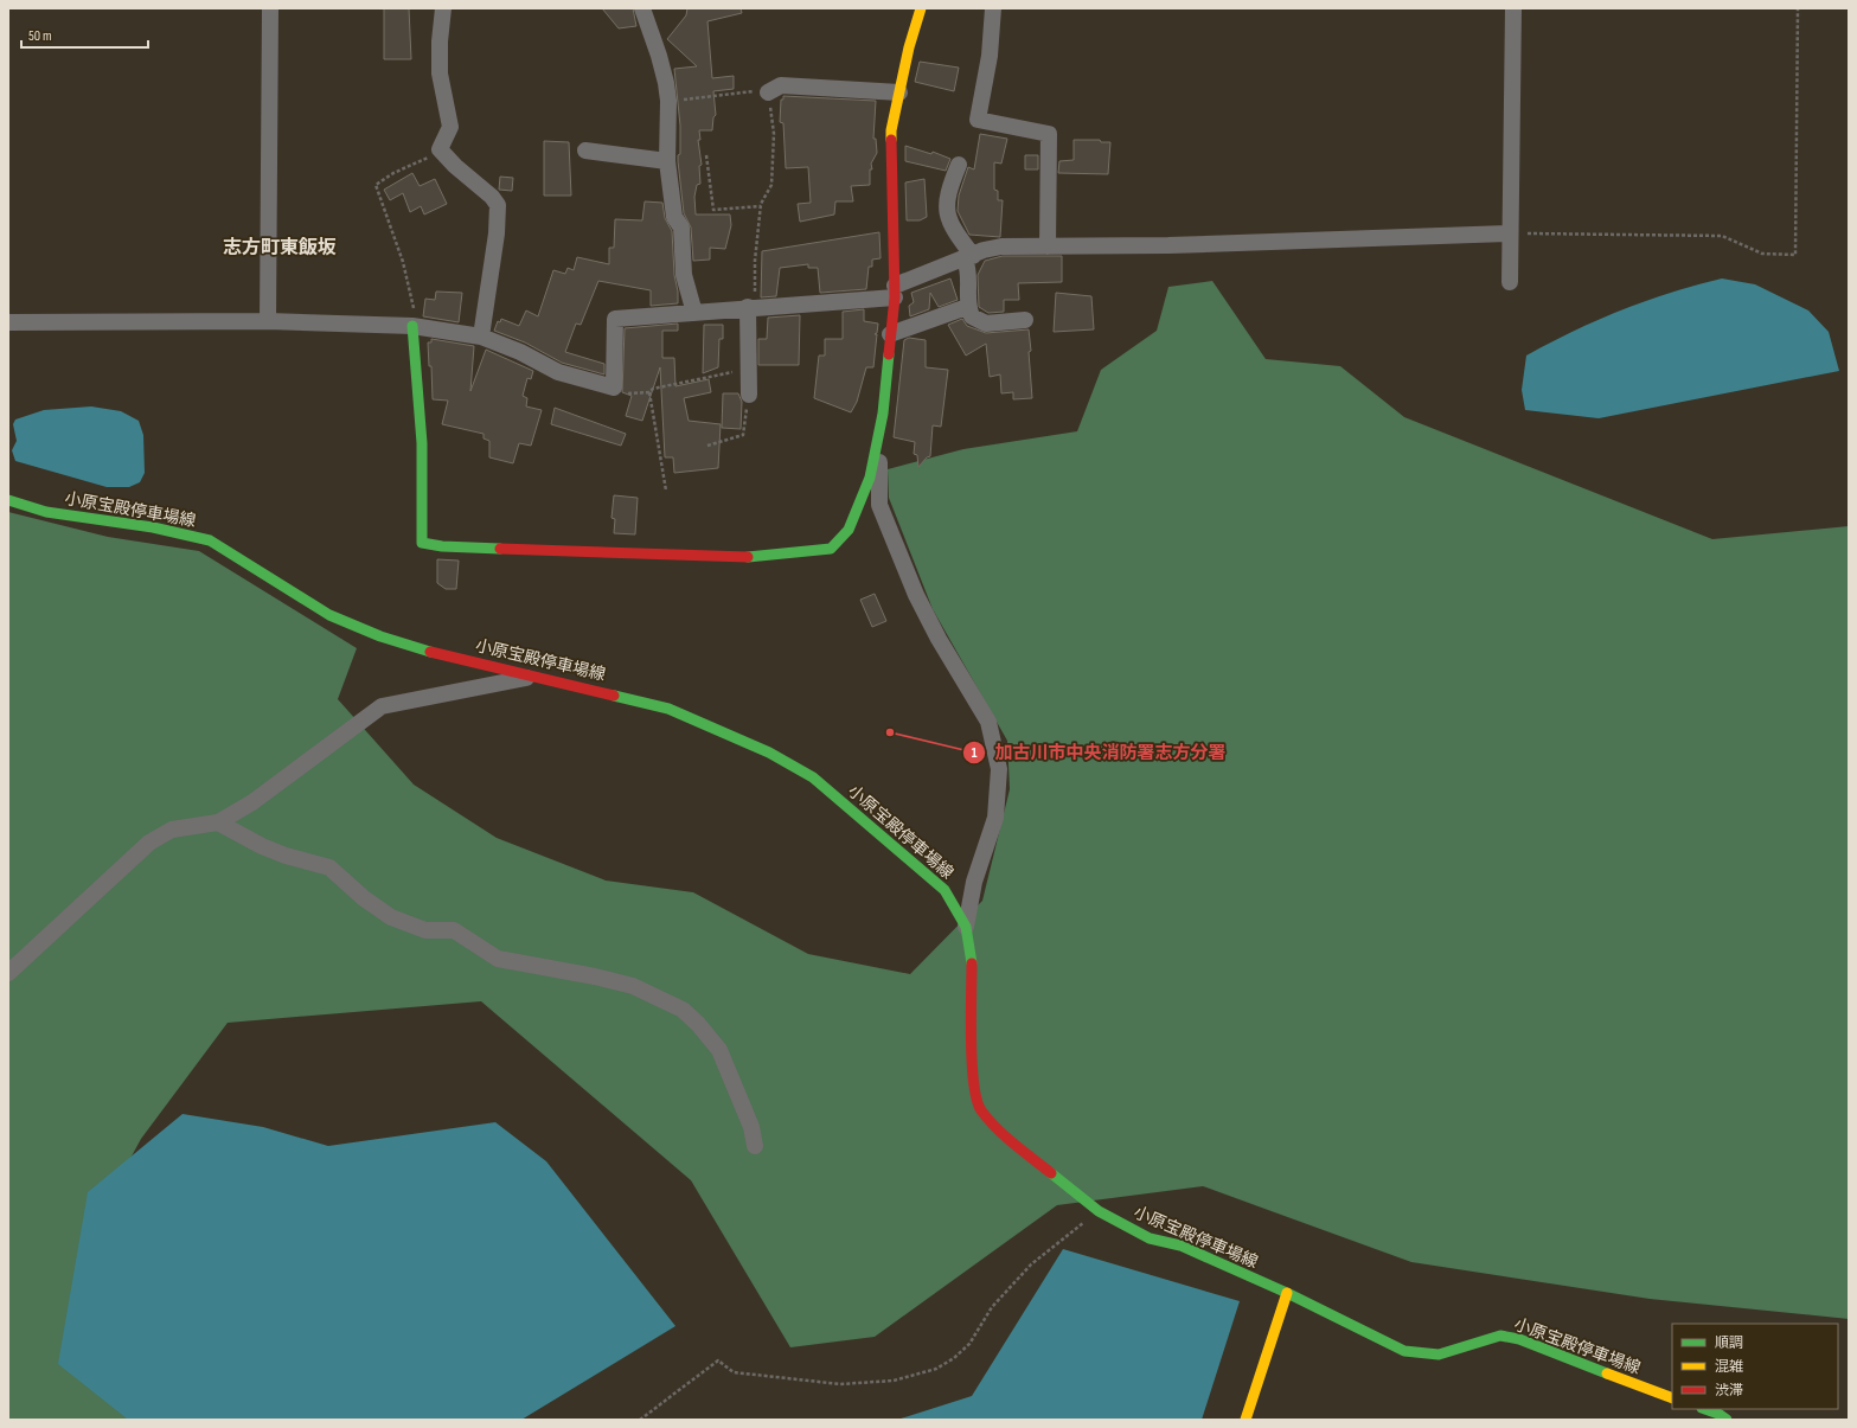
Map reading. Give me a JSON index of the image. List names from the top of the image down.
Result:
{
  "streets": {
    "main road": ["小原宝殿停車場線"]
  },
  "districts": ["志方町東飯坂"],
  "places": ["加古川市中央消防署志方分署"],
  "legend": ["順調", "混雑", "渋滞"],
  "scale_bar": "50 m"
}
